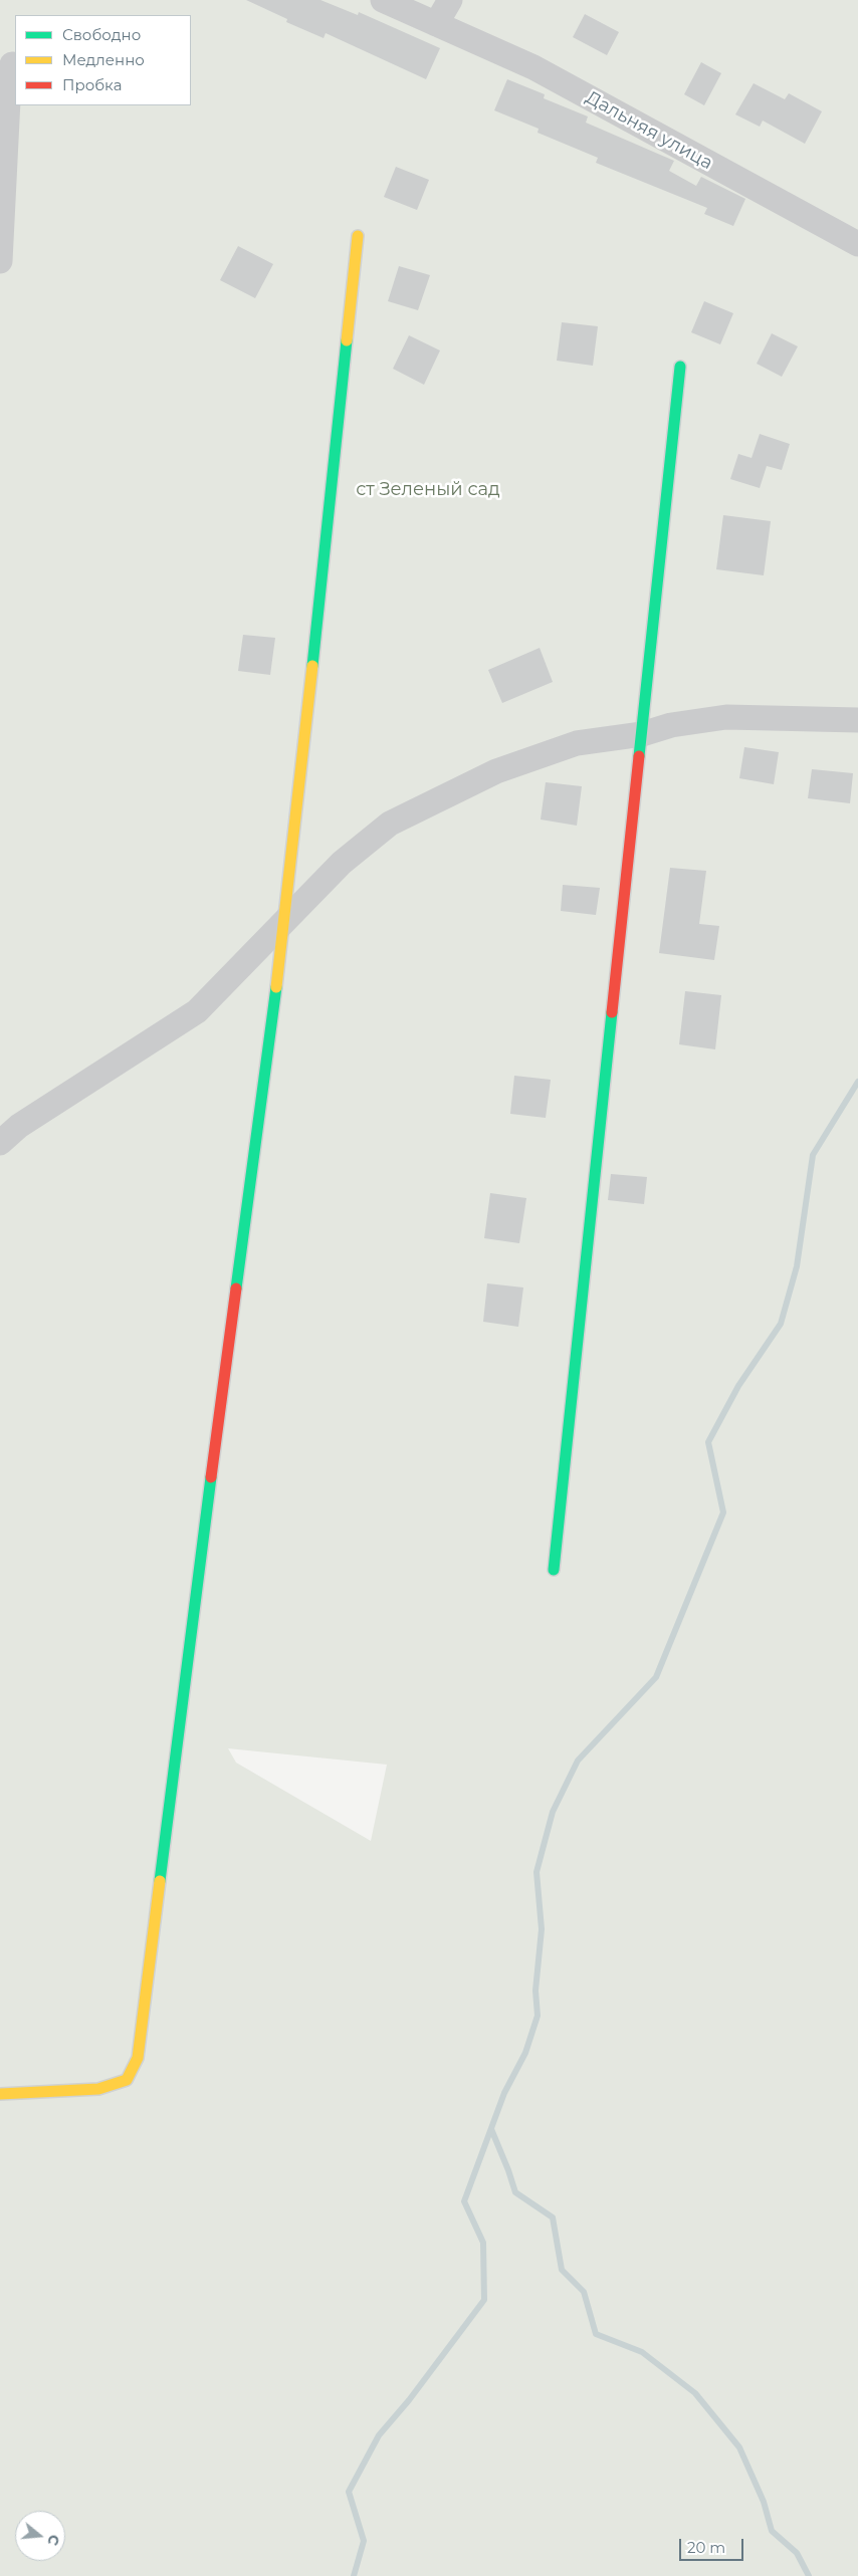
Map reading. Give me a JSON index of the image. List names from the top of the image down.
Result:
{
  "streets": {
    "street": ["Дальняя улица"]
  },
  "parks": ["ст Зеленый сад"],
  "legend": ["Свободно", "Медленно", "Пробка"],
  "scale_bar": "20 m",
  "north": "right"
}
